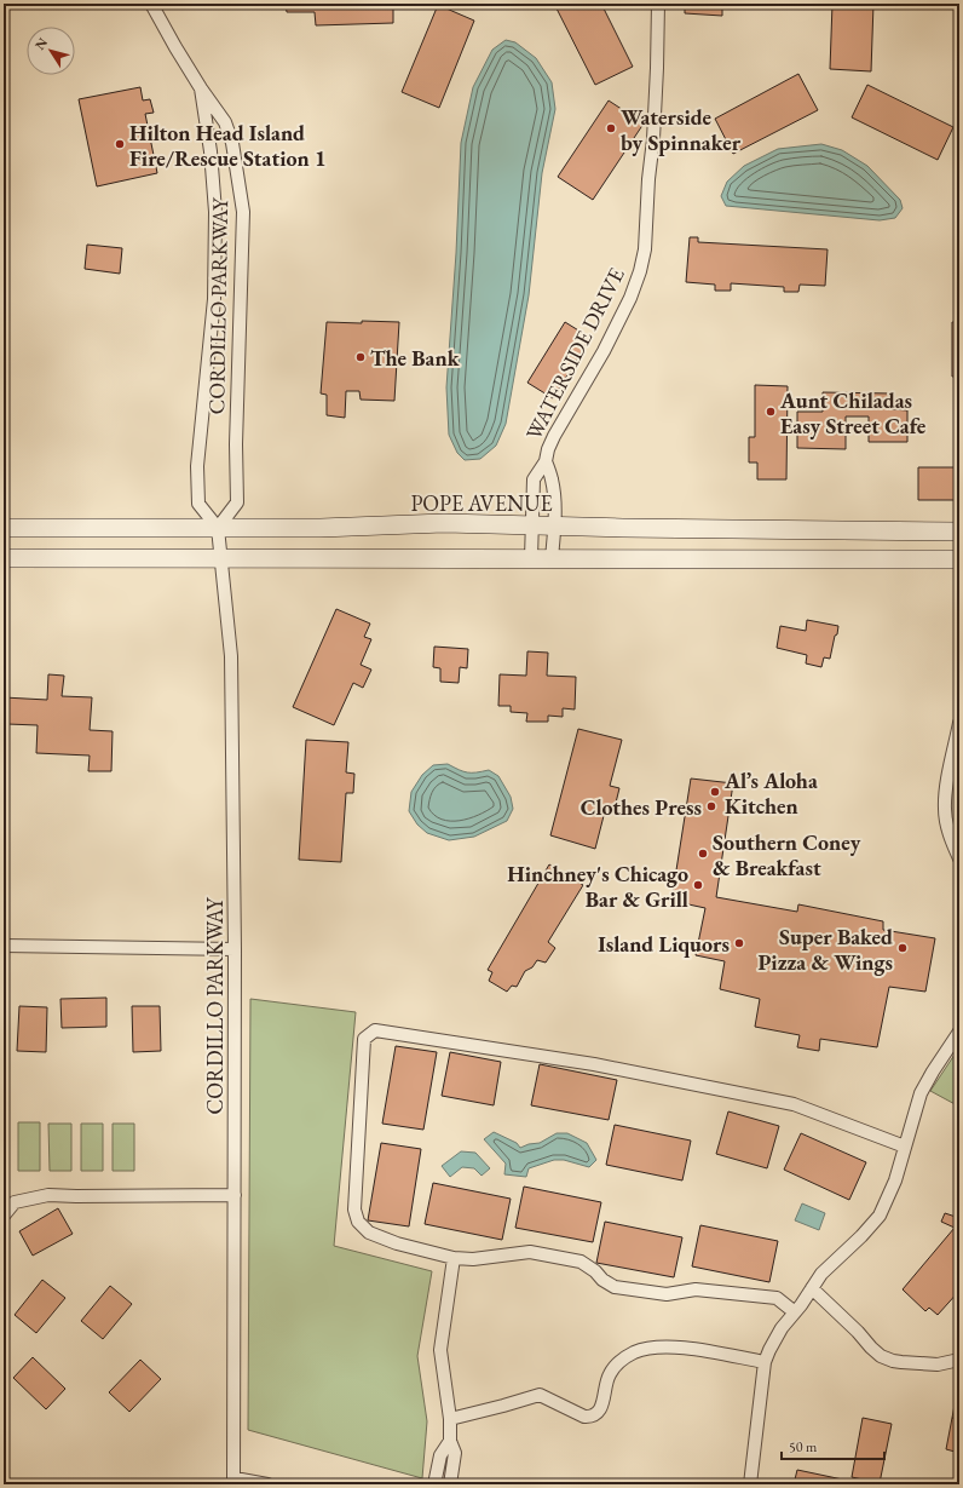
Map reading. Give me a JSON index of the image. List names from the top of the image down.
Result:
{
  "streets": {
    "main road": ["POPE AVENUE"],
    "street": ["CORDILLO PARKWAY", "WATERSIDE DRIVE"]
  },
  "crossings": [
    ["CORDILLO PARKWAY", "POPE AVENUE"],
    ["WATERSIDE DRIVE", "POPE AVENUE"]
  ],
  "places": [
    "Waterside by Spinnaker",
    "Hilton Head Island Fire/Rescue Station 1",
    "The Bank",
    "Aunt Chiladas Easy Street Cafe",
    "Al’s Aloha Kitchen",
    "Clothes Press",
    "Southern Coney & Breakfast",
    "Hinchney's Chicago Bar & Grill",
    "Island Liquors",
    "Super Baked Pizza & Wings"
  ],
  "scale_bar": "50 m",
  "north": "top left"
}
